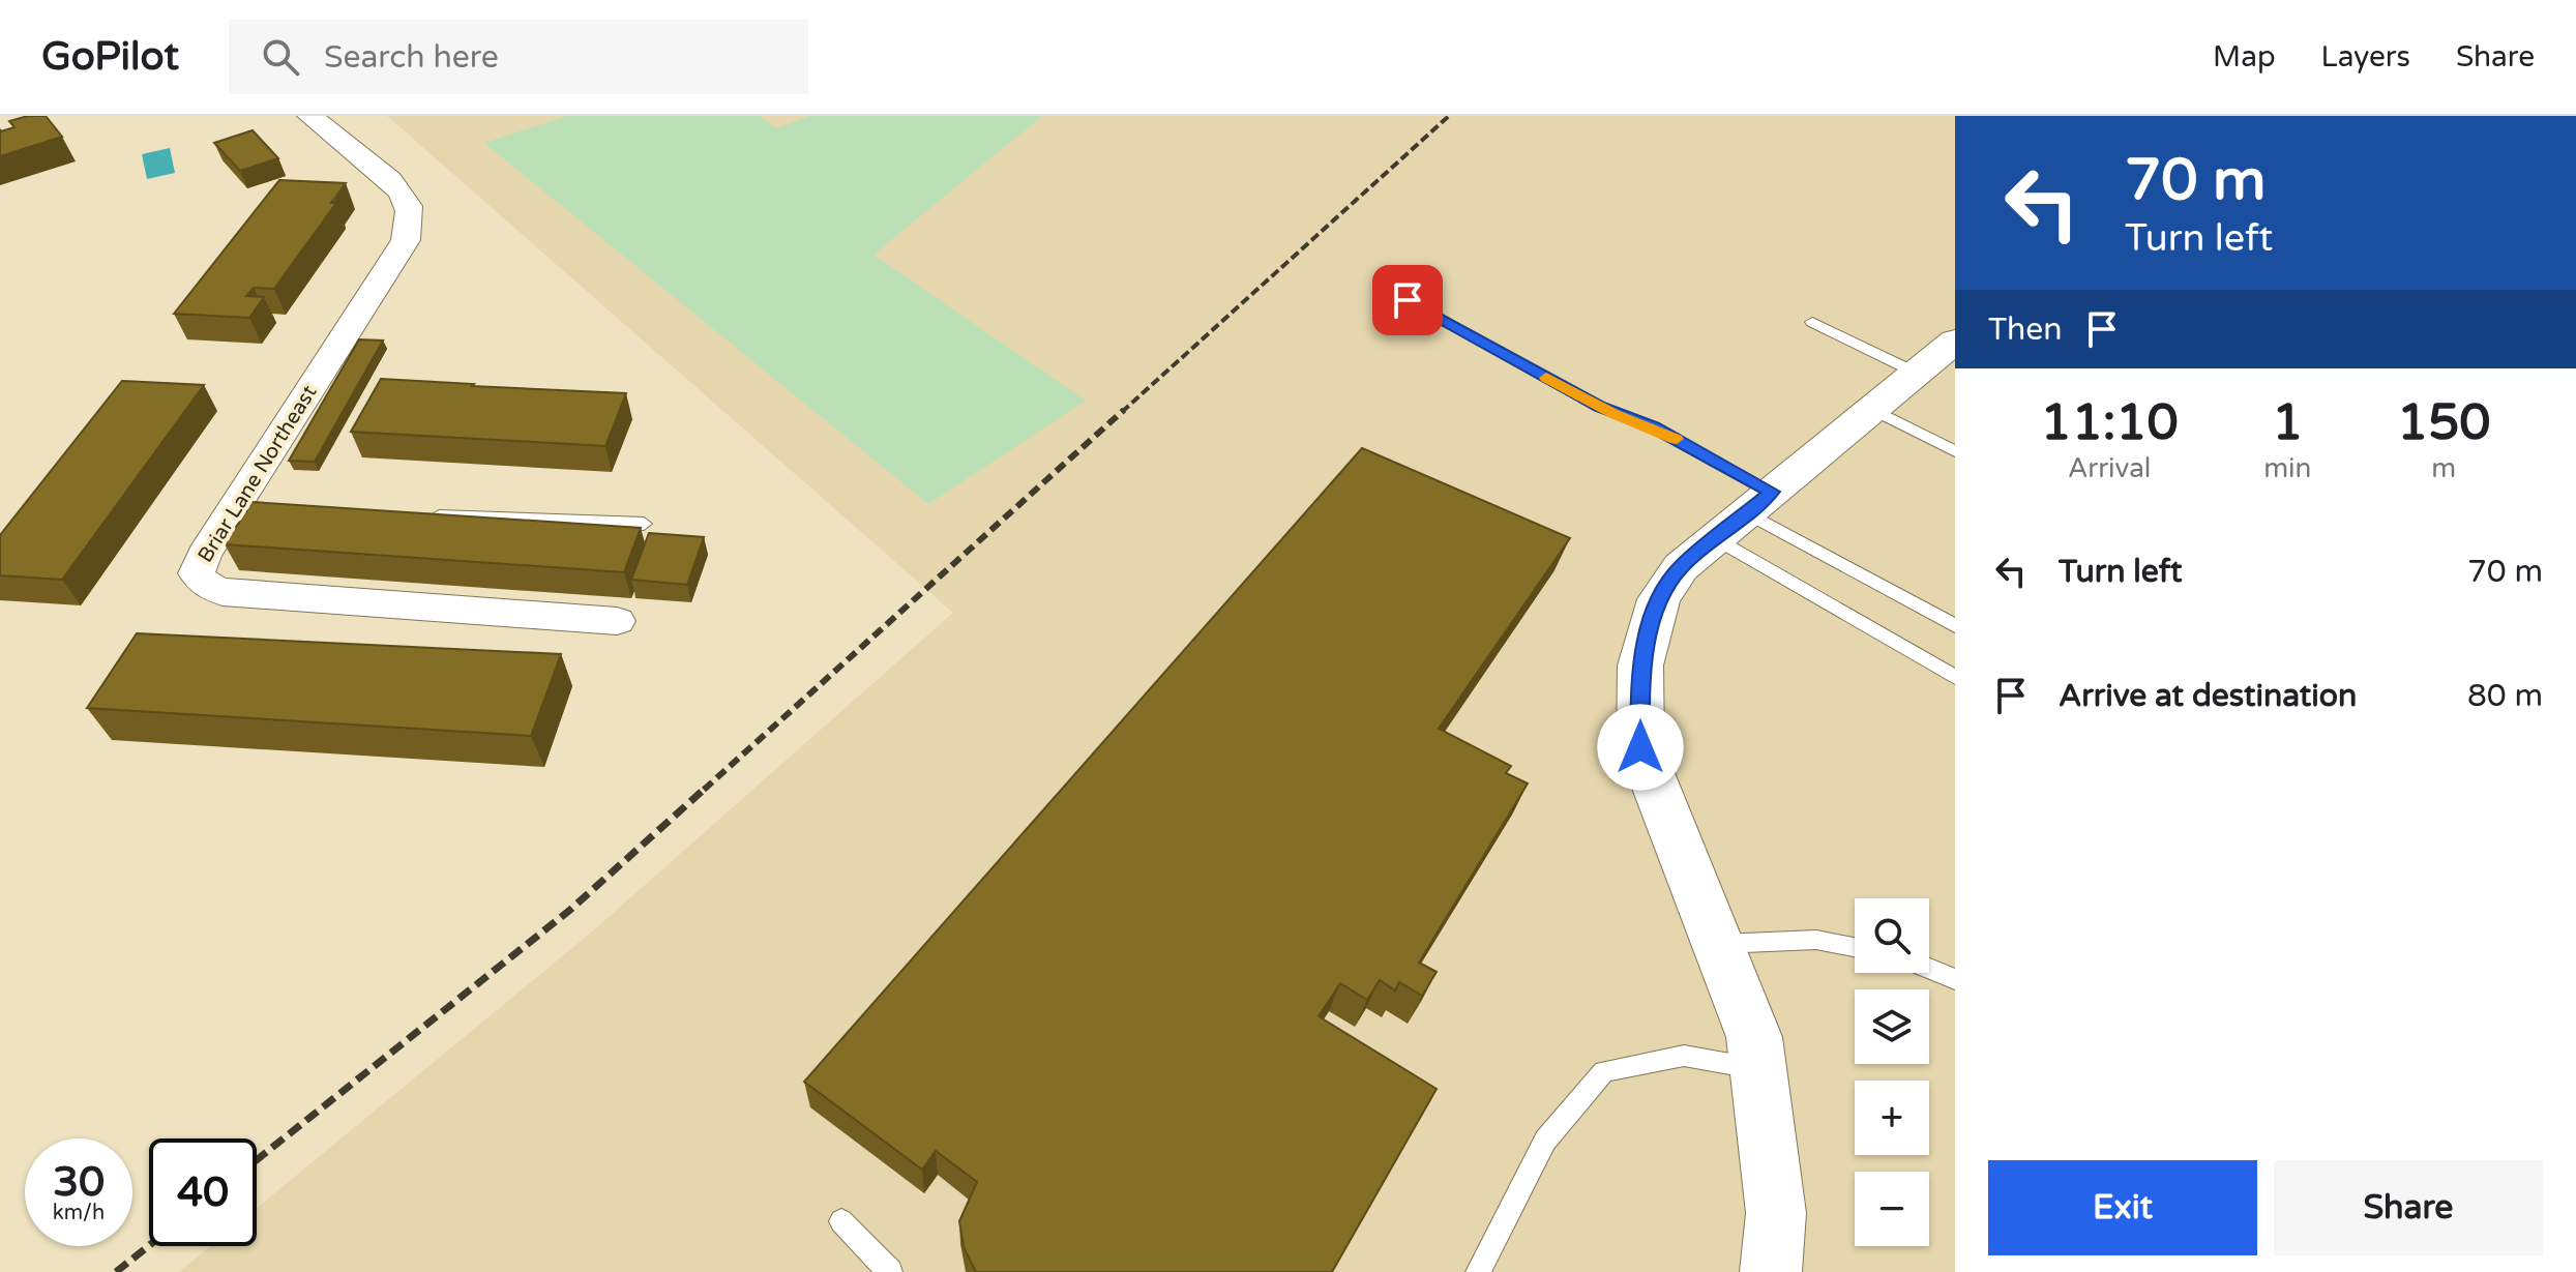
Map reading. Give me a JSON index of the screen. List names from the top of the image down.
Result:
{
  "streets": {
    "street": ["Briar Lane Northeast"]
  },
  "page": {
    "header": "GoPilot",
    "search": "Search here",
    "nav": ["Map", "Layers", "Share"],
    "turn": ["70 m", "Turn left"],
    "then": "Then",
    "eta": [
      "11:10",
      "Arrival",
      "1",
      "min",
      "150",
      "m"
    ],
    "list": [
      {
        "name": "Turn left",
        "value": "70 m"
      },
      {
        "name": "Arrive at destination",
        "value": "80 m"
      }
    ],
    "map_buttons": ["+", "−"],
    "speed": "30 km/h",
    "limit": "40",
    "buttons": ["Exit", "Share"]
  }
}
